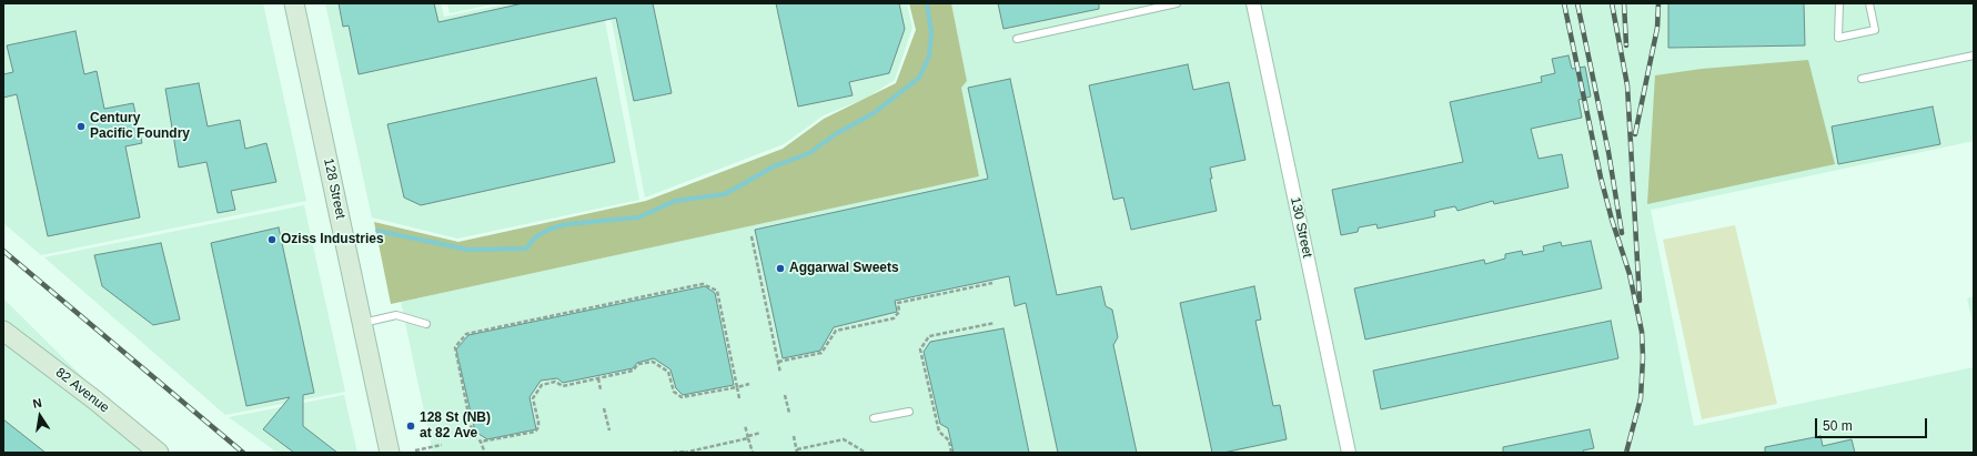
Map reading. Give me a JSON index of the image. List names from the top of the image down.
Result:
{
  "streets": {
    "main road": ["128 Street", "82 Avenue"],
    "street": ["130 Street"]
  },
  "places": [
    "Century Pacific Foundry",
    "Oziss Industries",
    "Aggarwal Sweets",
    "128 St (NB) at 82 Ave"
  ],
  "scale_bar": "50 m",
  "north": "top"
}
